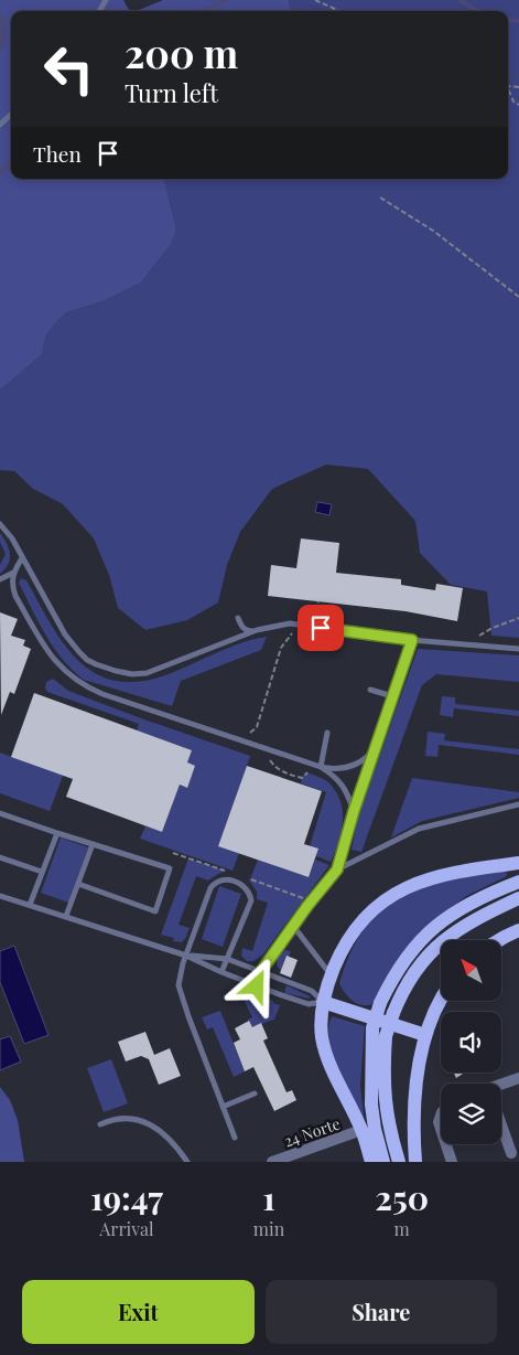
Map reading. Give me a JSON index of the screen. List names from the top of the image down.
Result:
{
  "streets": {
    "street": ["24 Norte"]
  },
  "north": "top left",
  "page": {
    "turn": ["200 m", "Turn left"],
    "then": "Then",
    "eta": [
      "19:47",
      "Arrival",
      "1",
      "min",
      "250",
      "m"
    ],
    "buttons": ["Exit", "Share"]
  }
}
